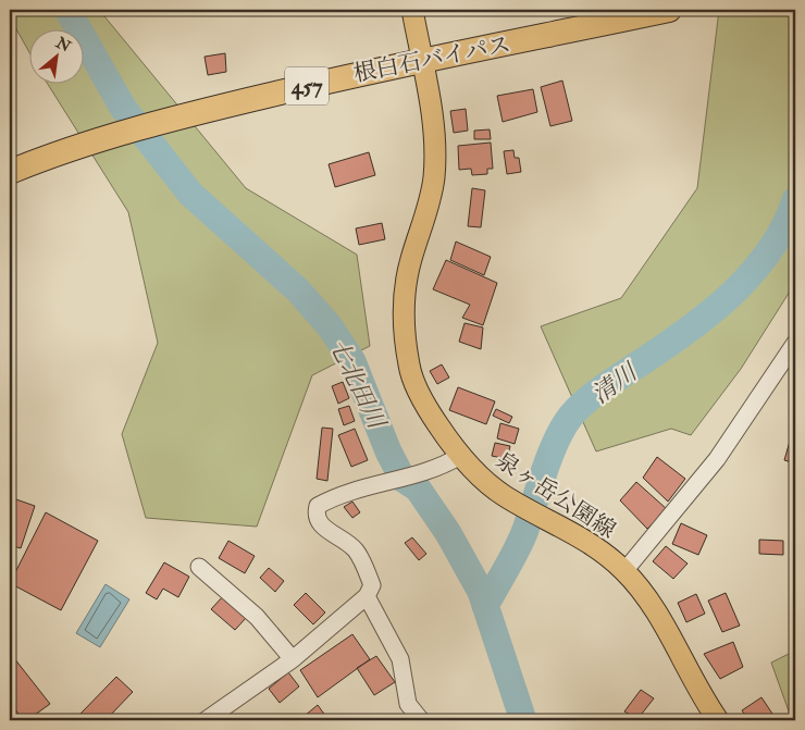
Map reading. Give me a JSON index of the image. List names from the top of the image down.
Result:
{
  "streets": {
    "highway": ["根白石バイパス", "457"],
    "main road": ["泉ヶ岳公園線"]
  },
  "crossings": [
    ["根白石バイパス", "泉ヶ岳公園線"]
  ],
  "water": ["七北田川", "清川"],
  "north": "top right"
}
